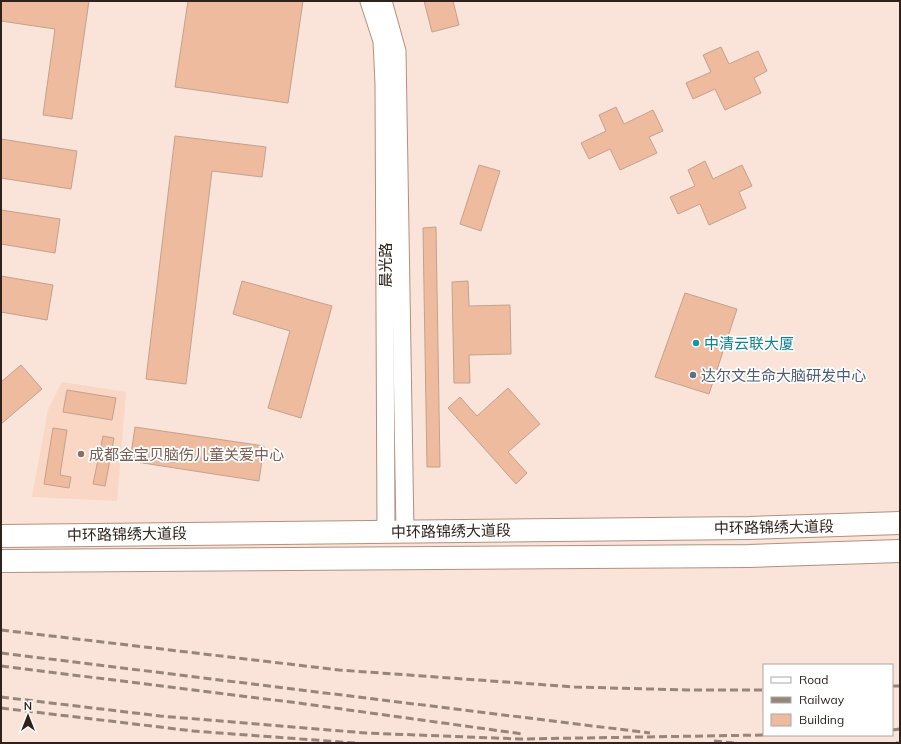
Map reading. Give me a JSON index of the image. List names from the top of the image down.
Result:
{
  "streets": {
    "main road": ["中环路锦绣大道段"],
    "street": ["晨光路"]
  },
  "crossings": [
    ["晨光路", "中环路锦绣大道段"]
  ],
  "places": ["中清云联大厦", "达尔文生命大脑研发中心", "成都金宝贝脑伤儿童关爱中心"],
  "legend": ["Road", "Railway", "Building"],
  "north": "top"
}
